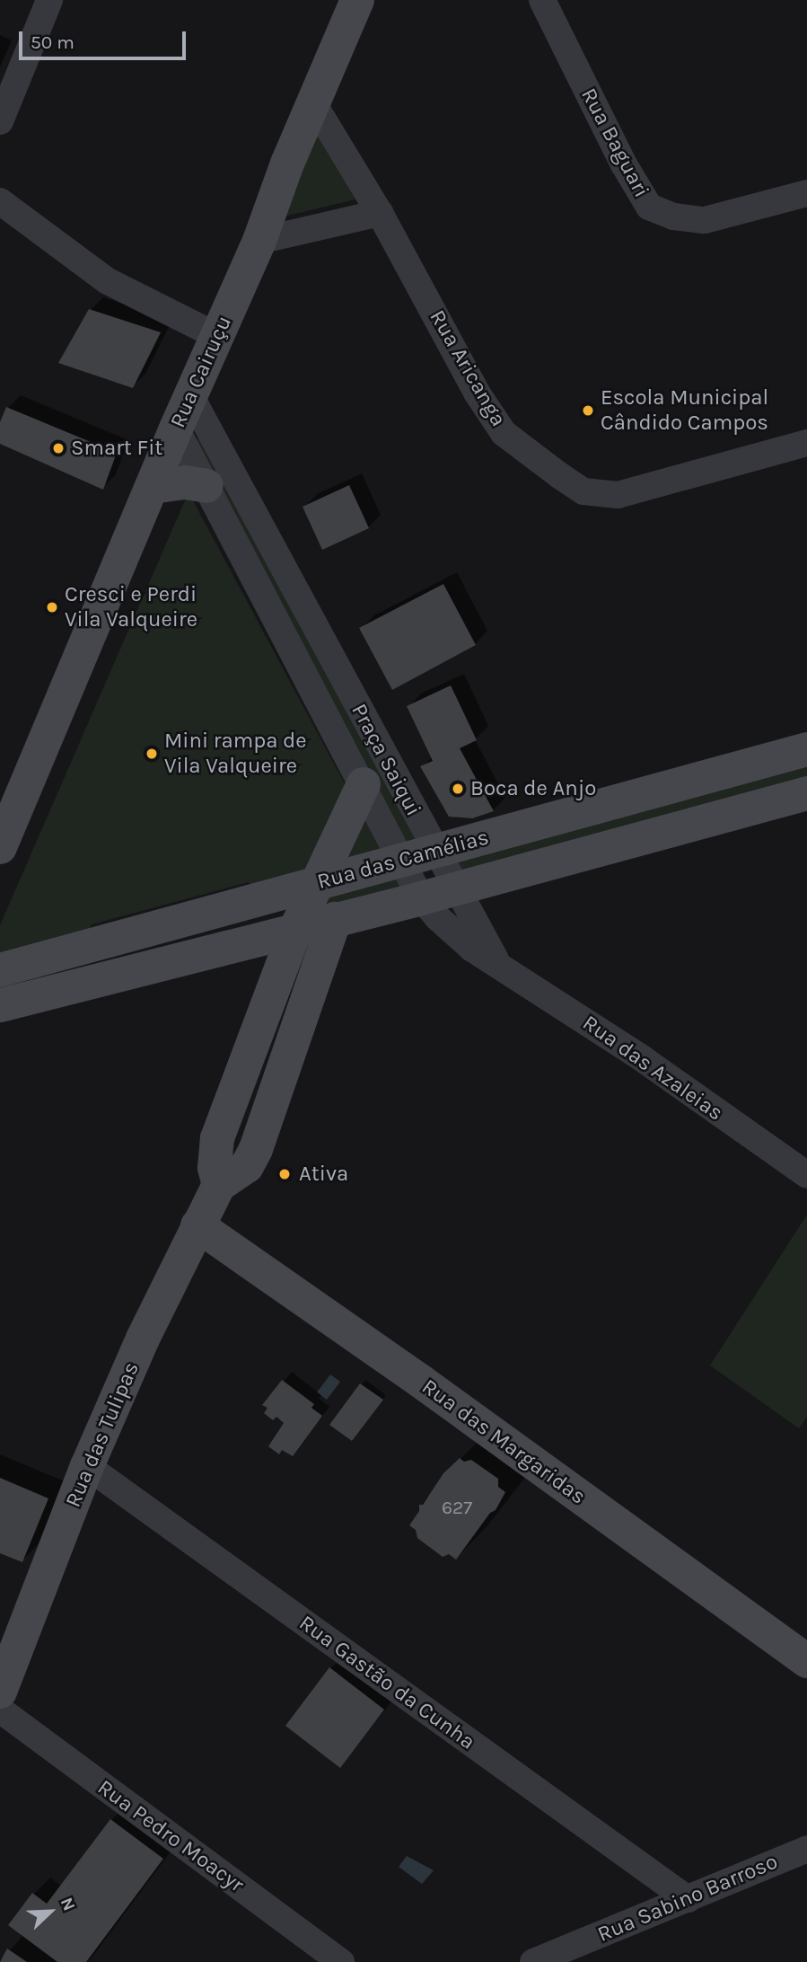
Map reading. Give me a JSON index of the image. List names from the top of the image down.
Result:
{
  "streets": {
    "street": [
      "Rua Baguari",
      "Rua Aricanga",
      "Rua Cairuçu",
      "Praça Saiqui",
      "Rua das Camélias",
      "Rua das Azaleias",
      "Rua das Tulipas",
      "Rua das Margaridas",
      "Rua Gastão da Cunha",
      "Rua Pedro Moacyr",
      "Rua Sabino Barroso"
    ]
  },
  "crossings": [
    ["Rua Aricanga", "Rua Cairuçu"],
    ["Rua Cairuçu", "Praça Saiqui"],
    ["Praça Saiqui", "Rua das Camélias"],
    ["Praça Saiqui", "Rua das Azaleias"],
    ["Rua das Camélias", "Rua das Azaleias"],
    ["Rua das Camélias", "Rua das Tulipas"],
    ["Rua das Tulipas", "Rua das Margaridas"],
    ["Rua das Tulipas", "Rua Gastão da Cunha"],
    ["Rua Gastão da Cunha", "Rua Sabino Barroso"]
  ],
  "places": [
    "Escola Municipal Cândido Campos",
    "Smart Fit",
    "Cresci e Perdi Vila Valqueire",
    "Mini rampa de Vila Valqueire",
    "Boca de Anjo",
    "Ativa"
  ],
  "house_numbers": ["627"],
  "scale_bar": "50 m",
  "north": "top right"
}
